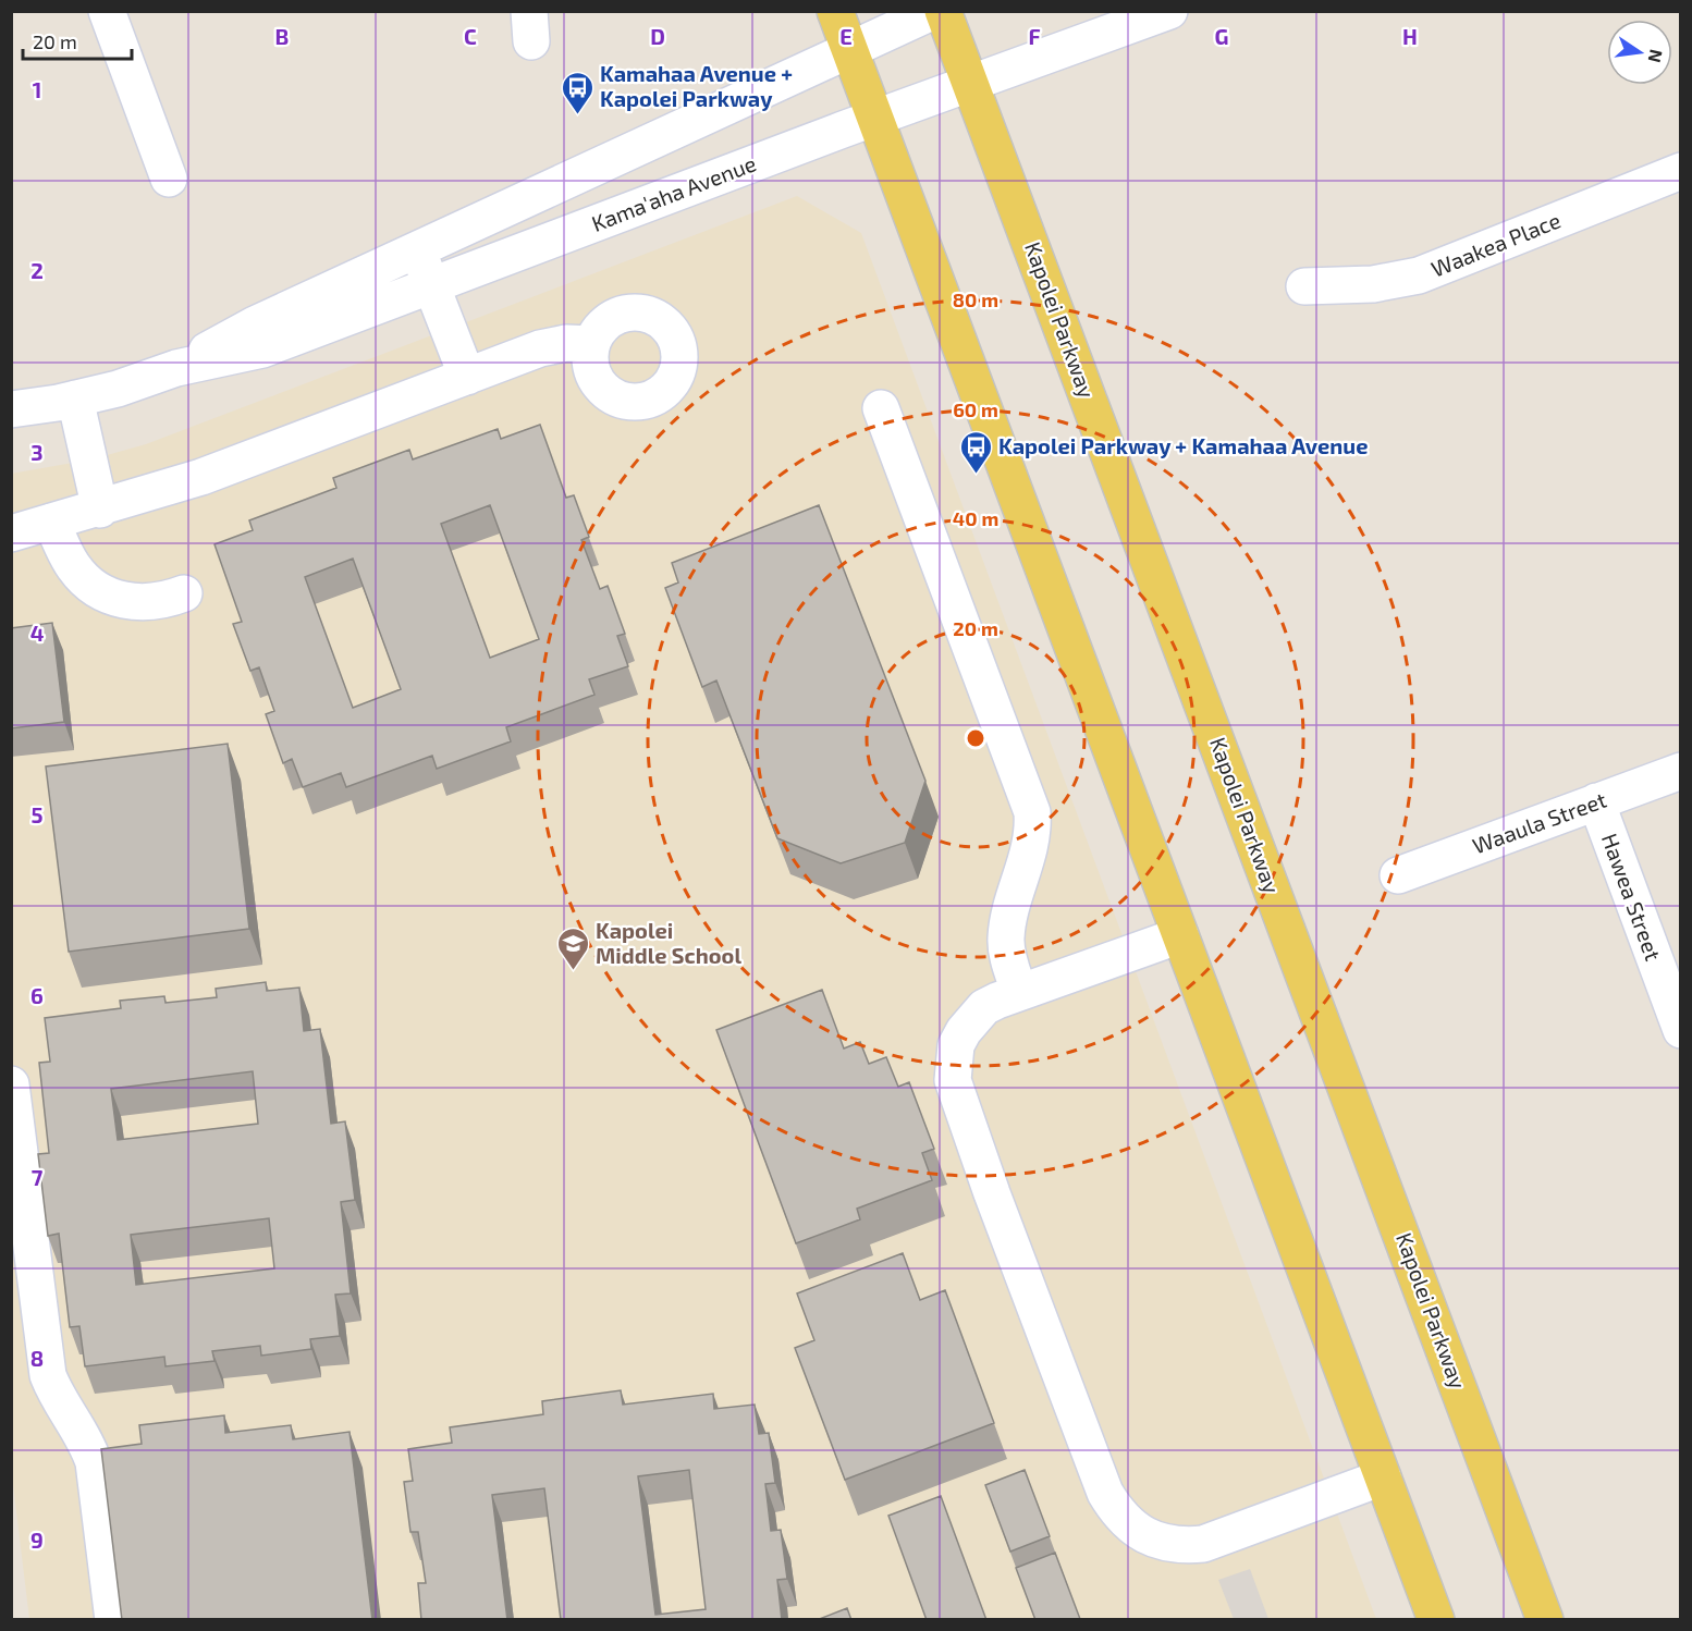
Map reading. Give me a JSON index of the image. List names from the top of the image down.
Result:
{
  "streets": {
    "main road": ["Kapolei Parkway"],
    "street": [
      "Kama'aha Avenue",
      "Waakea Place",
      "Waaula Street",
      "Hawea Street"
    ]
  },
  "crossings": [
    ["Kama'aha Avenue", "Kapolei Parkway"],
    ["Waaula Street", "Hawea Street"]
  ],
  "places": {
    "bus stop": ["Kamahaa Avenue + Kapolei Parkway", "Kapolei Parkway + Kamahaa Avenue"],
    "school or university": ["Kapolei Middle School"]
  },
  "scale_bar": "20 m",
  "north": "right",
  "grid": {
    "columns": [
      "B",
      "C",
      "D",
      "E",
      "F",
      "G",
      "H"
    ],
    "rows": [
      "1",
      "2",
      "3",
      "4",
      "5",
      "6",
      "7",
      "8",
      "9"
    ]
  },
  "rings": [
    "80 m",
    "60 m",
    "40 m",
    "20 m"
  ]
}
